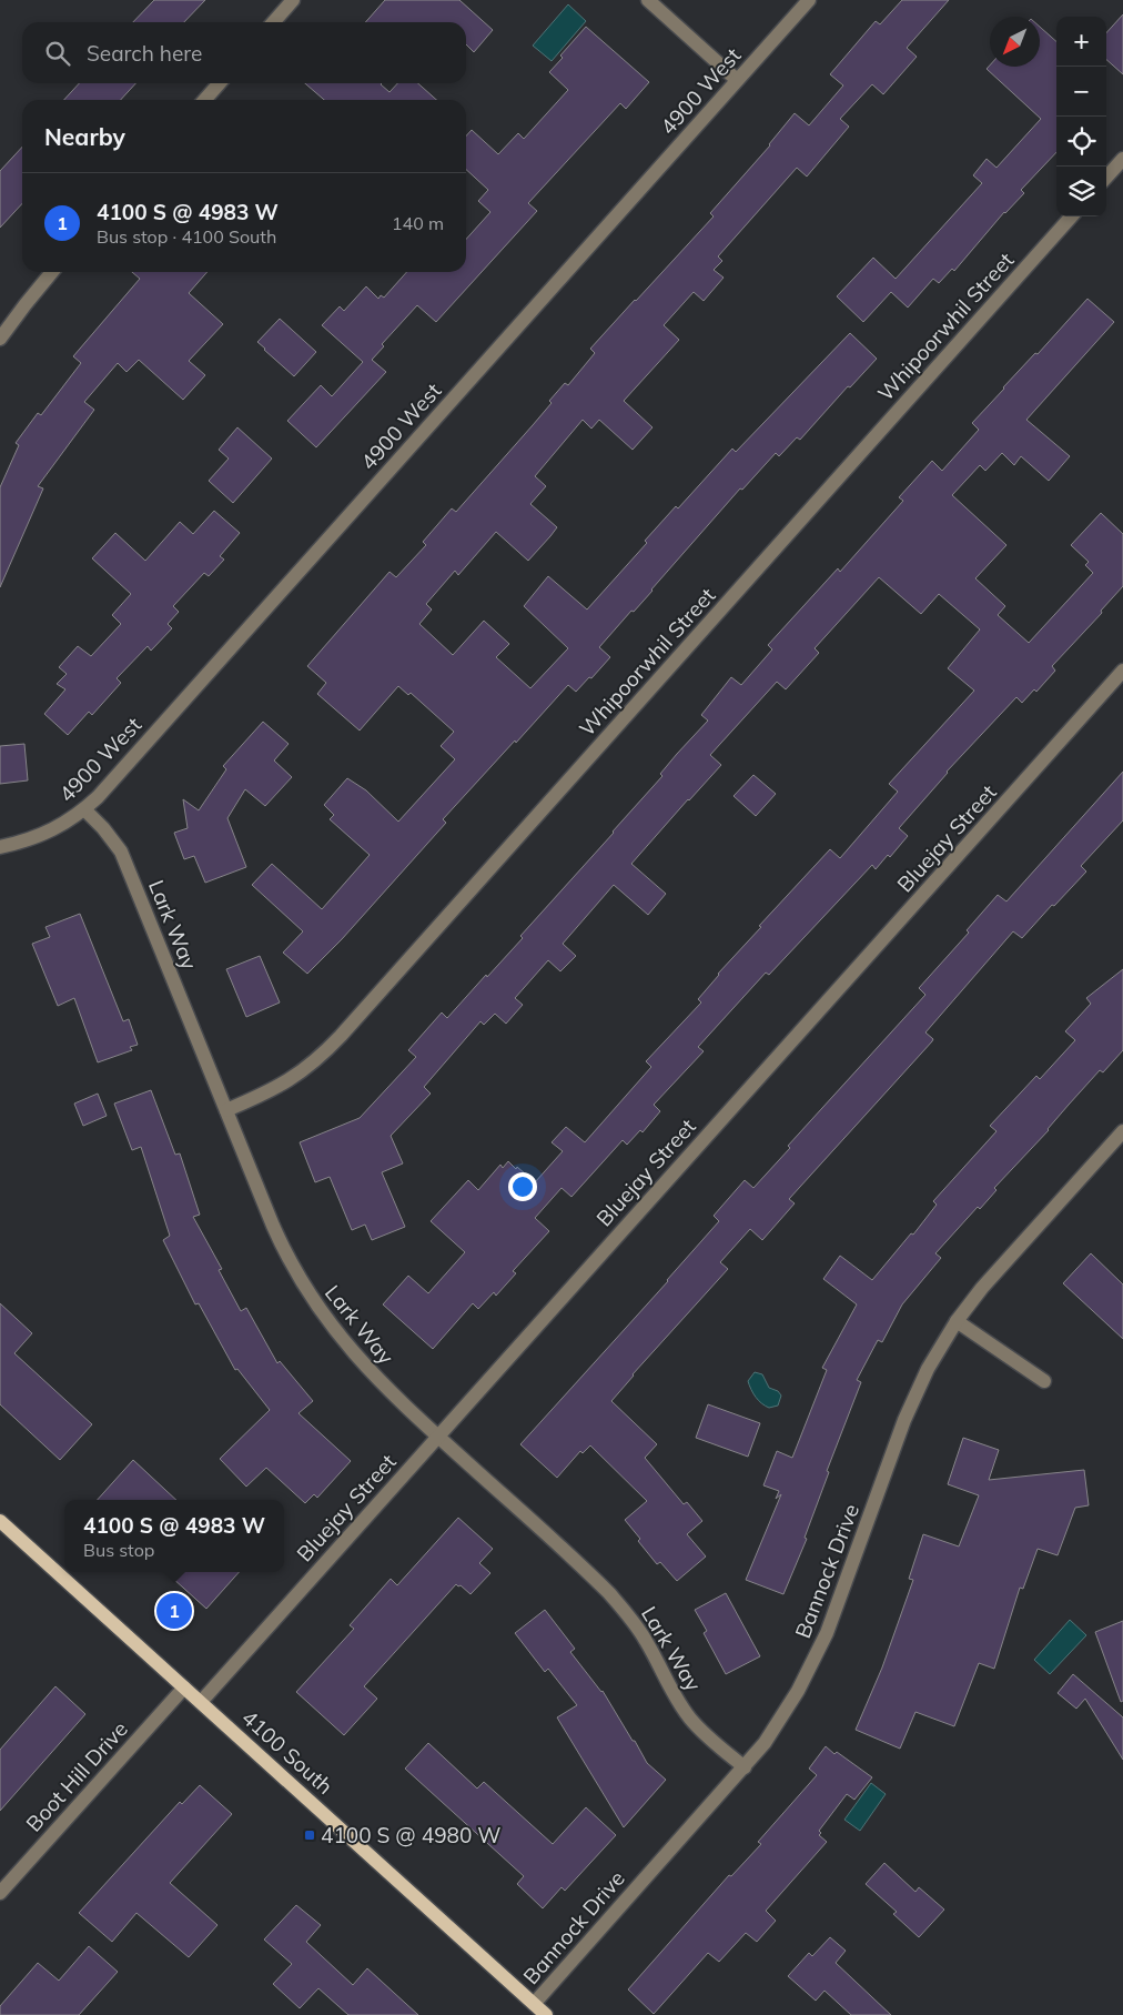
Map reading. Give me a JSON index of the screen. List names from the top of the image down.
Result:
{
  "streets": {
    "main road": ["4100 South"],
    "street": [
      "4900 West",
      "Whipoorwhil Street",
      "Bluejay Street",
      "Lark Way",
      "Bannock Drive",
      "Boot Hill Drive"
    ]
  },
  "crossings": [
    ["4900 West", "Lark Way"],
    ["Whipoorwhil Street", "Lark Way"],
    ["Bluejay Street", "Lark Way"],
    ["Bluejay Street", "4100 South"],
    ["Lark Way", "Bannock Drive"],
    ["Bannock Drive", "4100 South"],
    ["4100 South", "Boot Hill Drive"]
  ],
  "places": {
    "transit": ["4100 S @ 4980 W"]
  },
  "north": "bottom left",
  "page": {
    "map_buttons": ["+", "−"],
    "search": "Search here",
    "heading": "Nearby",
    "list": [
      {
        "mark": "1",
        "name": "4100 S @ 4983 W",
        "note": "Bus stop · 4100 South",
        "value": "140 m"
      }
    ],
    "popup": ["4100 S @ 4983 W", "Bus stop"],
    "pins": "1"
  }
}
